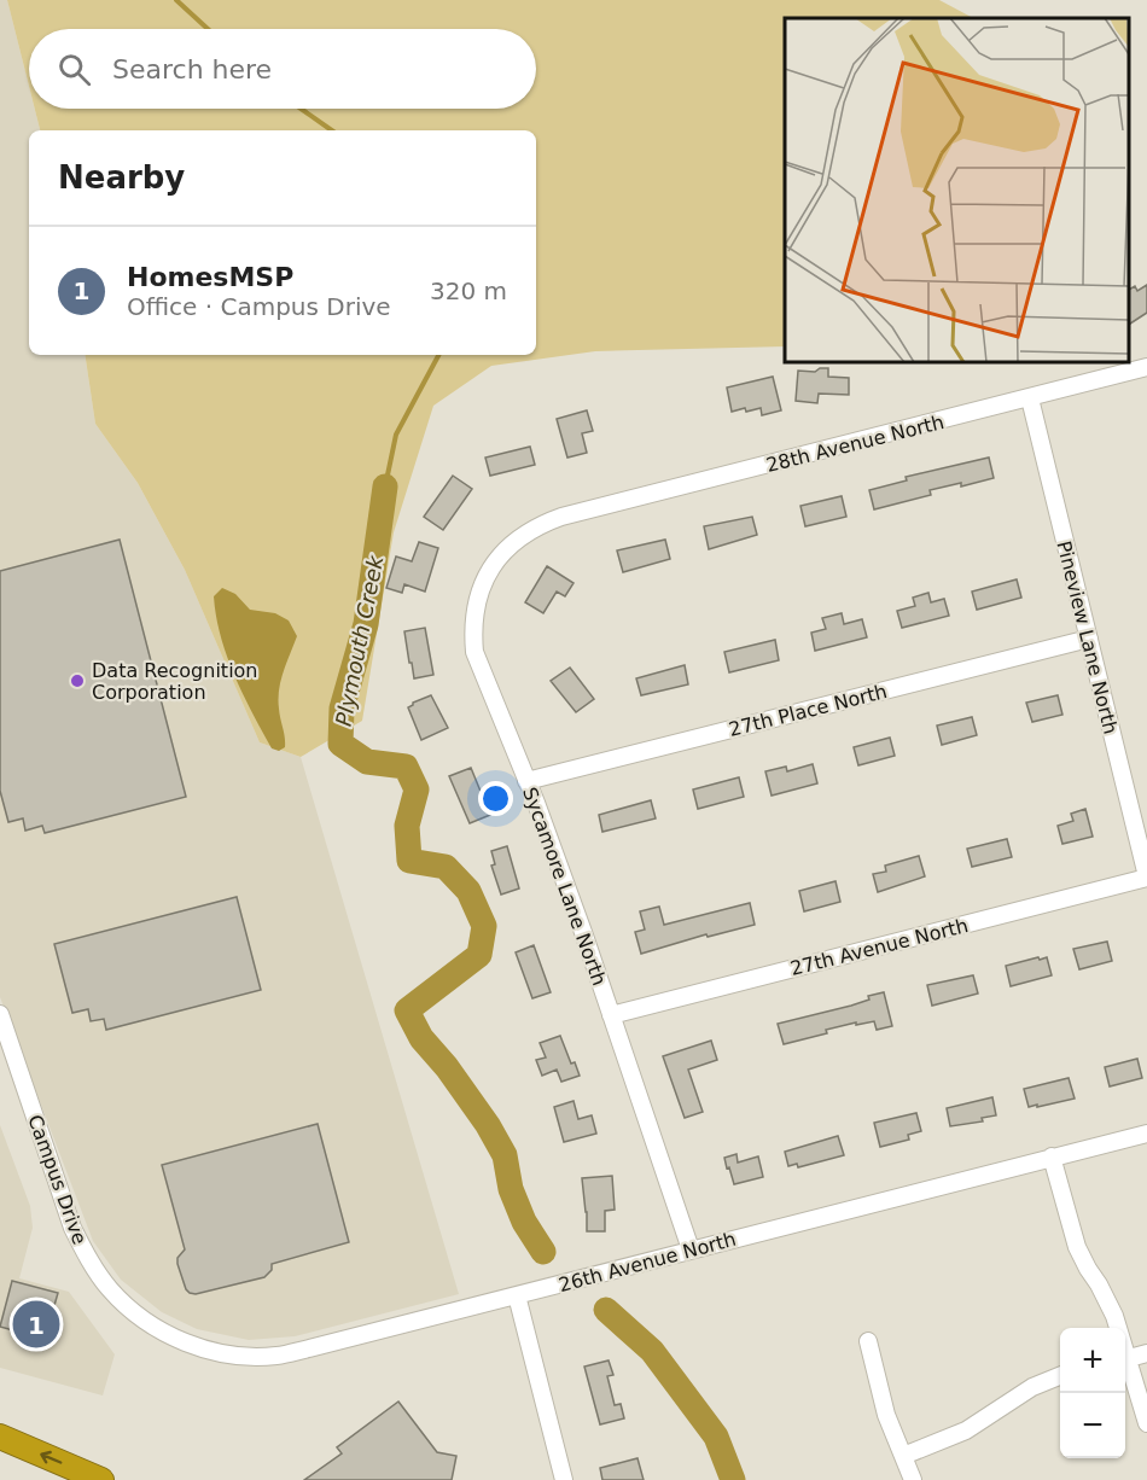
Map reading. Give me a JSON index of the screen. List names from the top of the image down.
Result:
{
  "streets": {
    "street": [
      "28th Avenue North",
      "Pineview Lane North",
      "27th Place North",
      "Sycamore Lane North",
      "27th Avenue North",
      "Campus Drive",
      "26th Avenue North"
    ]
  },
  "crossings": [
    ["28th Avenue North", "Pineview Lane North"],
    ["28th Avenue North", "Sycamore Lane North"],
    ["Pineview Lane North", "27th Place North"],
    ["Pineview Lane North", "27th Avenue North"],
    ["27th Place North", "Sycamore Lane North"],
    ["Sycamore Lane North", "27th Avenue North"],
    ["Sycamore Lane North", "26th Avenue North"],
    ["Campus Drive", "26th Avenue North"]
  ],
  "water": ["Plymouth Creek"],
  "places": ["Data Recognition Corporation"],
  "page": {
    "search": "Search here",
    "heading": "Nearby",
    "list": [
      {
        "mark": "1",
        "name": "HomesMSP",
        "note": "Office · Campus Drive",
        "value": "320 m"
      }
    ],
    "pins": "1",
    "map_buttons": ["+", "−"]
  }
}
